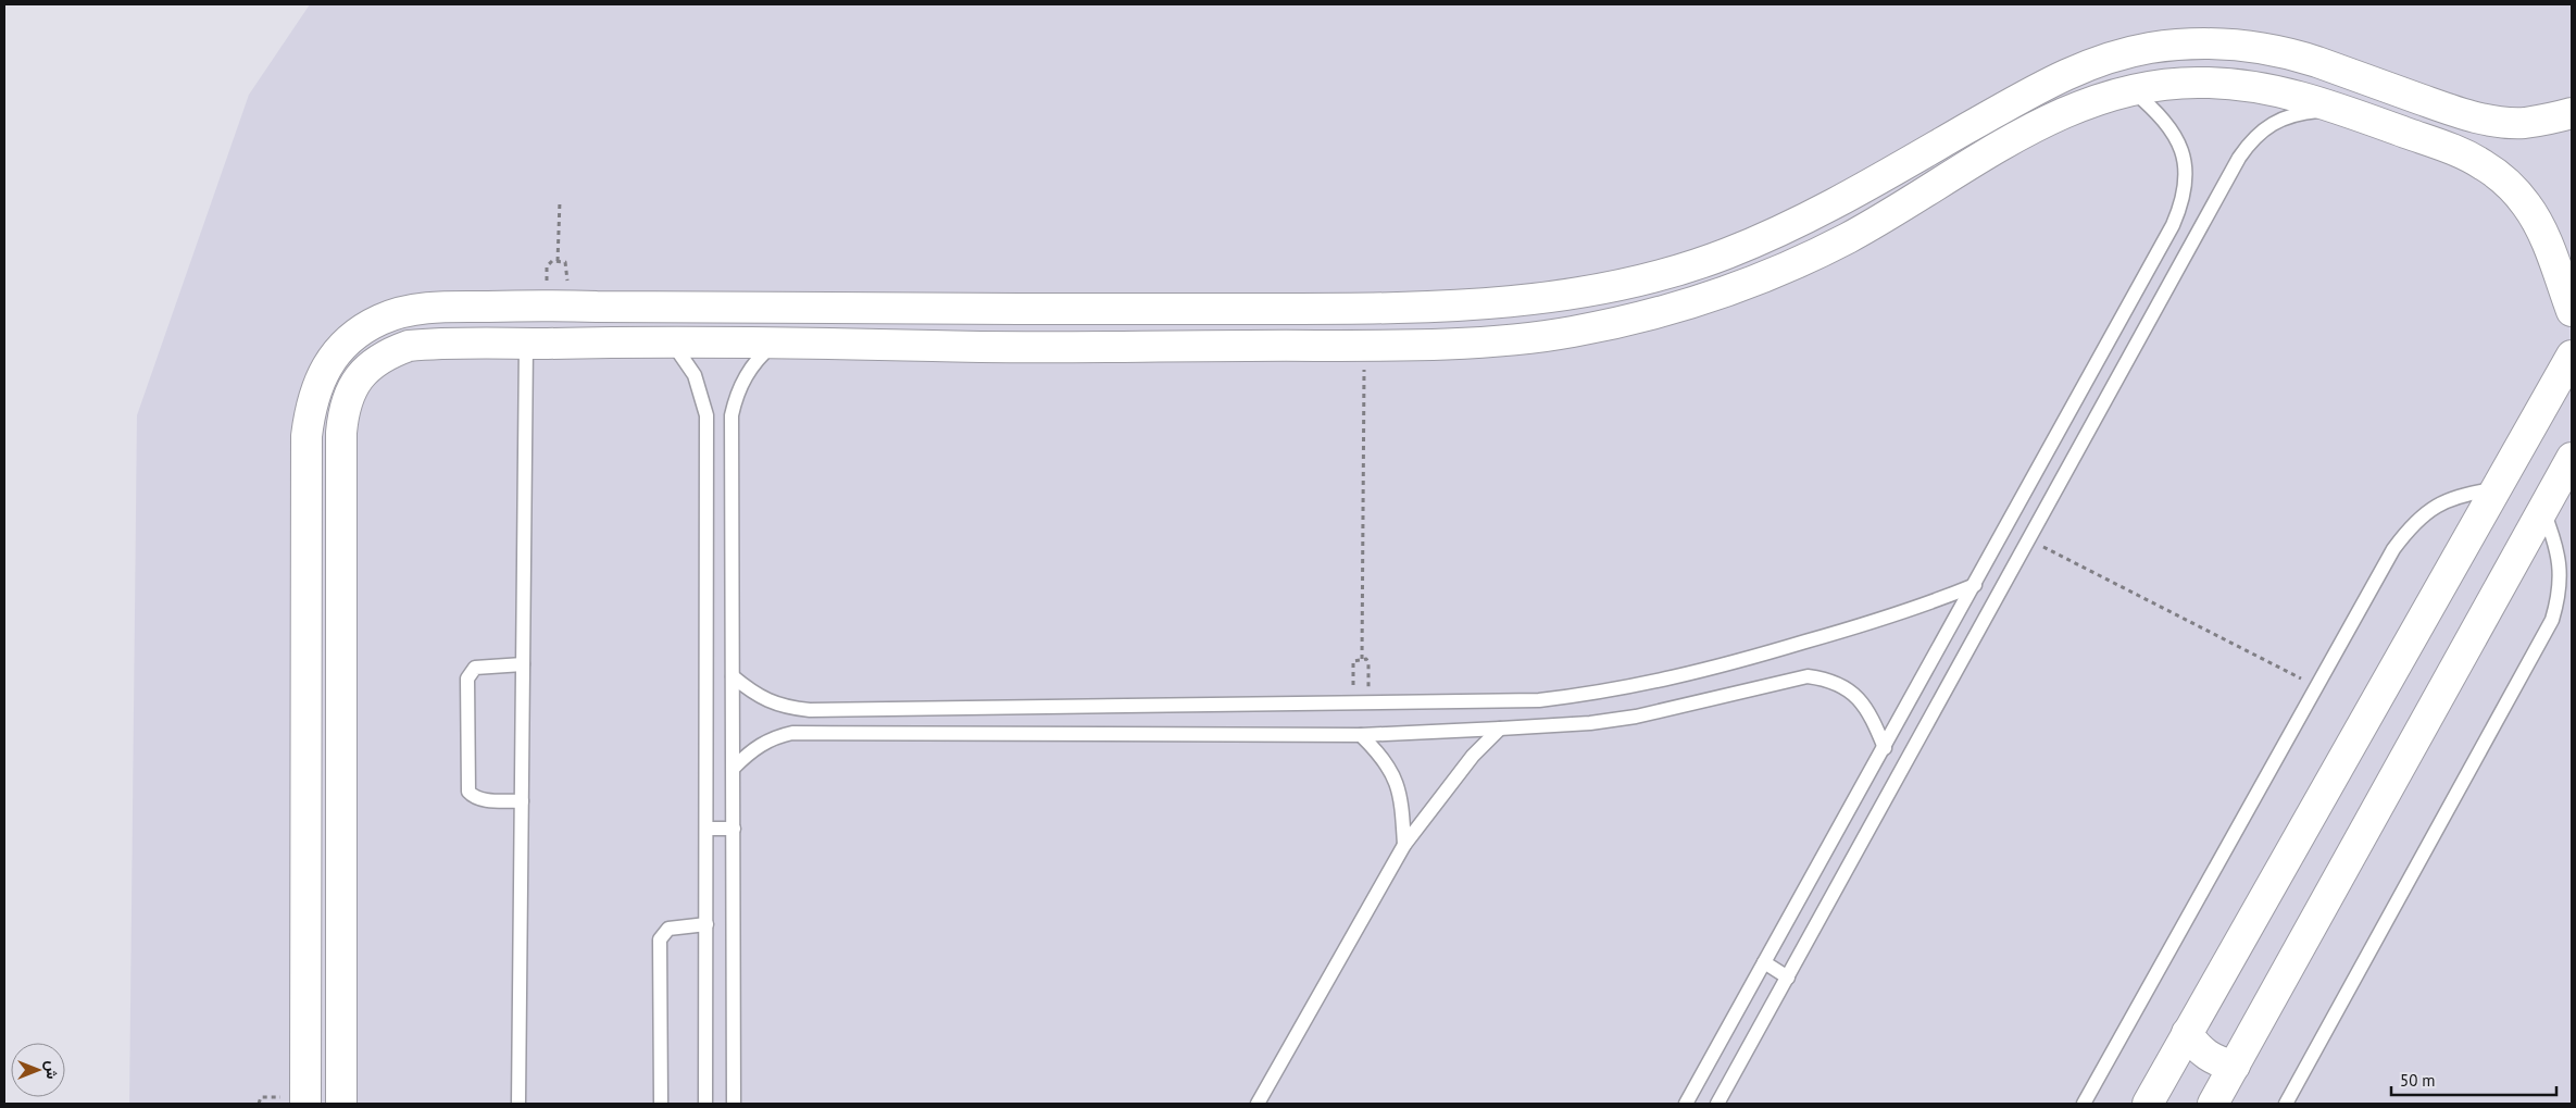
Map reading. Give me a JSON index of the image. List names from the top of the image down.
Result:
{
  "scale_bar": "50 m",
  "north": "right"
}
